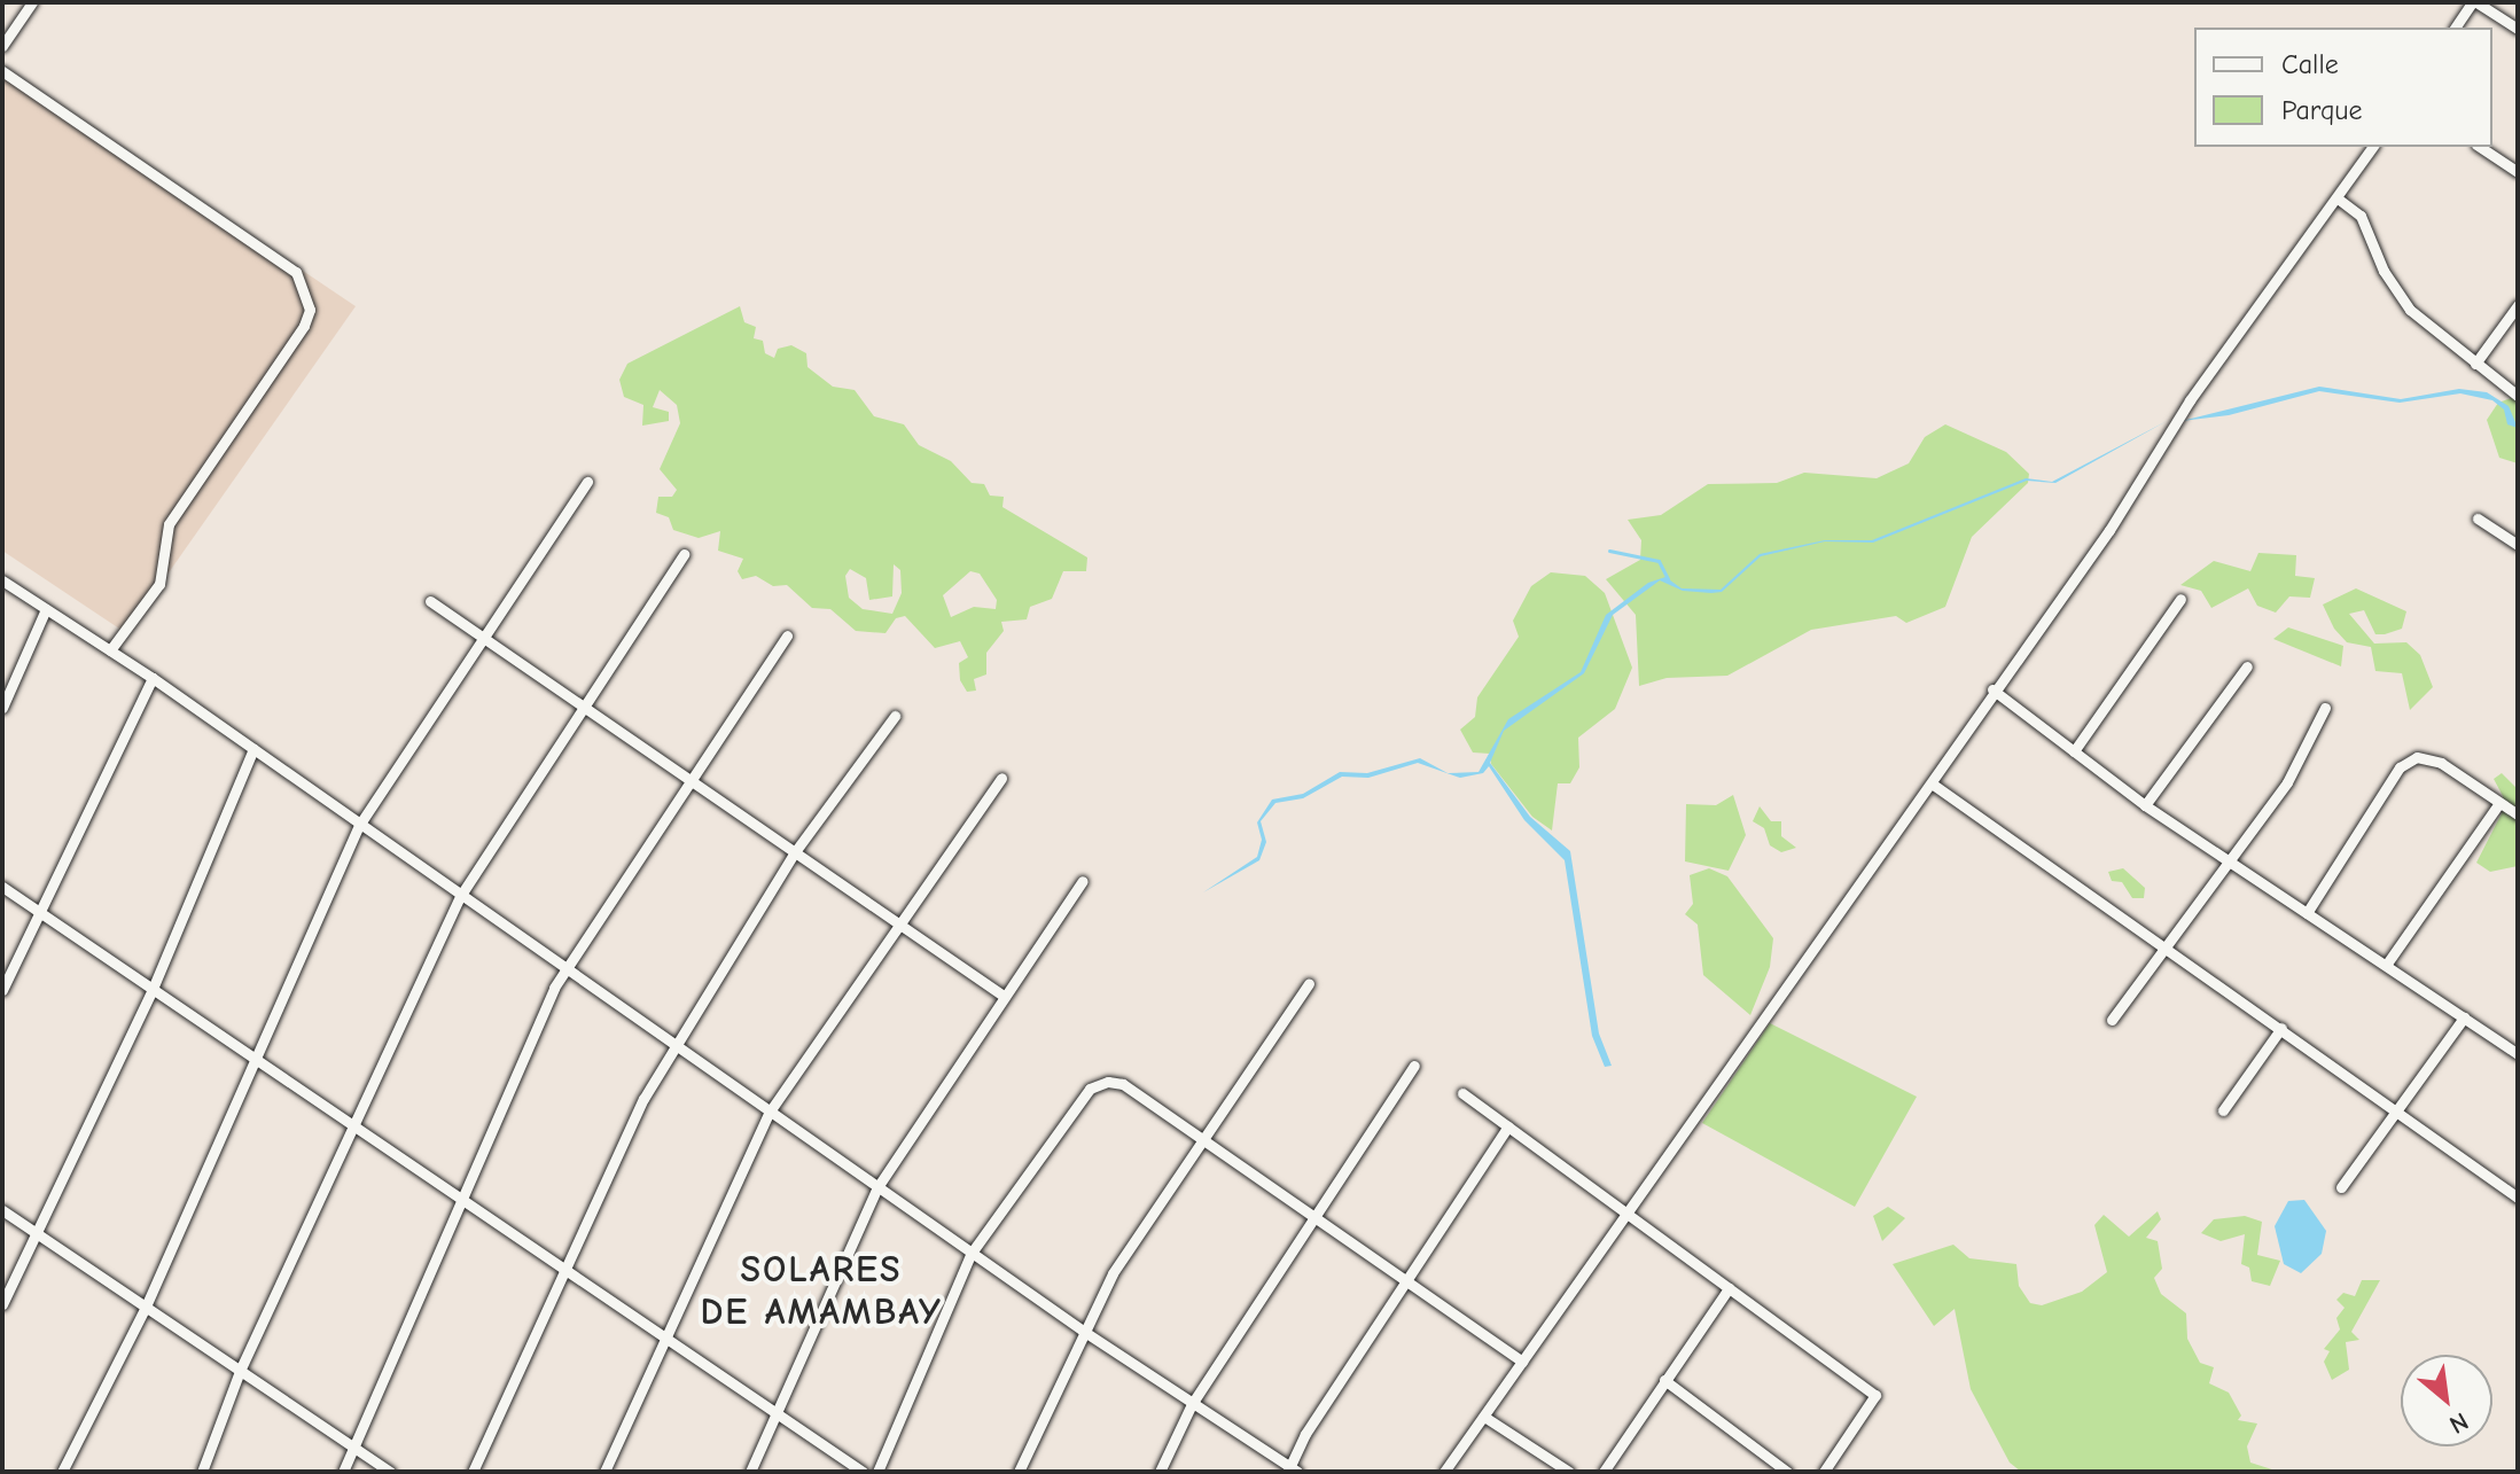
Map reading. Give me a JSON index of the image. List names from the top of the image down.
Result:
{
  "districts": ["SOLARES DE AMAMBAY"],
  "legend": ["Calle", "Parque"],
  "north": "bottom right"
}
